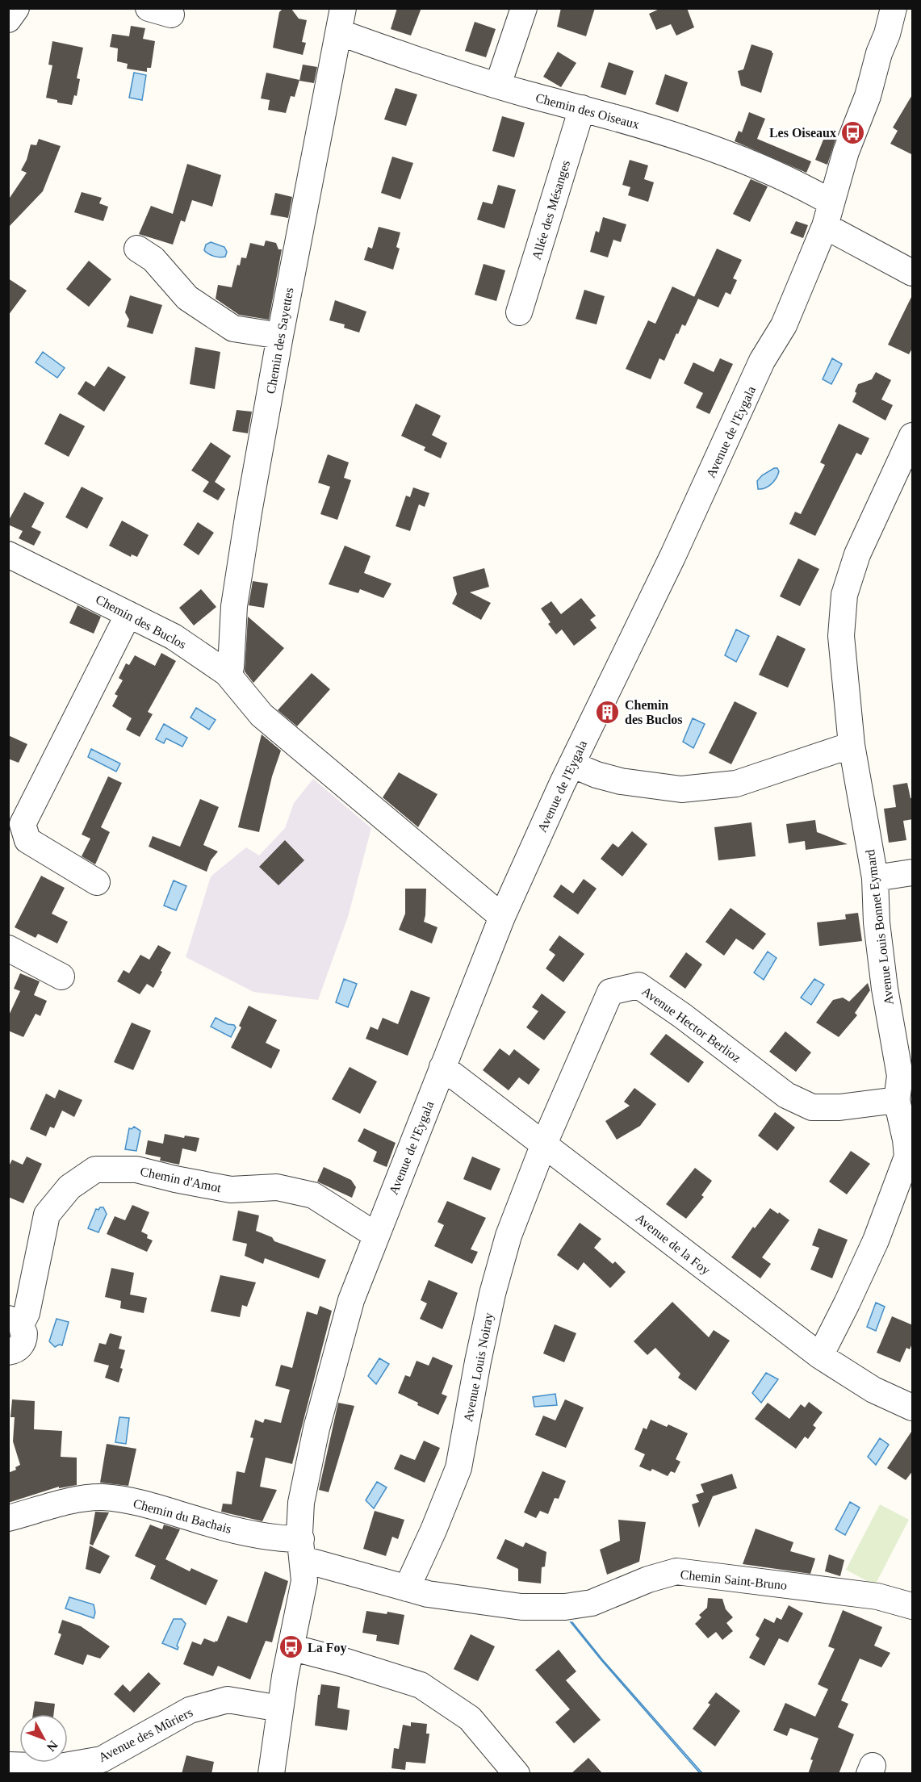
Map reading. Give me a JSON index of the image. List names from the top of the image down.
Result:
{
  "streets": {
    "street": [
      "Chemin des Oiseaux",
      "Allée des Mésanges",
      "Chemin des Sayettes",
      "Avenue de l'Eygala",
      "Chemin des Buclos",
      "Avenue Louis Bonnet Eymard",
      "Avenue Hector Berlioz",
      "Chemin d'Amot",
      "Avenue de la Foy",
      "Avenue Louis Noiray",
      "Chemin du Bachais",
      "Chemin Saint-Bruno",
      "Avenue des Mûriers"
    ]
  },
  "crossings": [
    ["Chemin des Oiseaux", "Allée des Mésanges"],
    ["Chemin des Oiseaux", "Chemin des Sayettes"],
    ["Chemin des Oiseaux", "Avenue de l'Eygala"],
    ["Chemin des Sayettes", "Chemin des Buclos"],
    ["Avenue de l'Eygala", "Chemin des Buclos"],
    ["Avenue de l'Eygala", "Chemin d'Amot"],
    ["Avenue de l'Eygala", "Avenue de la Foy"],
    ["Avenue de l'Eygala", "Chemin du Bachais"],
    ["Avenue de l'Eygala", "Chemin Saint-Bruno"],
    ["Avenue de l'Eygala", "Avenue des Mûriers"],
    ["Avenue Louis Bonnet Eymard", "Avenue Hector Berlioz"],
    ["Avenue Louis Bonnet Eymard", "Avenue de la Foy"],
    ["Avenue Hector Berlioz", "Avenue de la Foy"],
    ["Avenue Hector Berlioz", "Avenue Louis Noiray"],
    ["Avenue de la Foy", "Avenue Louis Noiray"],
    ["Avenue Louis Noiray", "Chemin Saint-Bruno"],
    ["Chemin du Bachais", "Chemin Saint-Bruno"]
  ],
  "places": {
    "bus stop": ["Les Oiseaux", "La Foy"],
    "building": ["Chemin des Buclos"]
  },
  "north": "bottom right"
}
